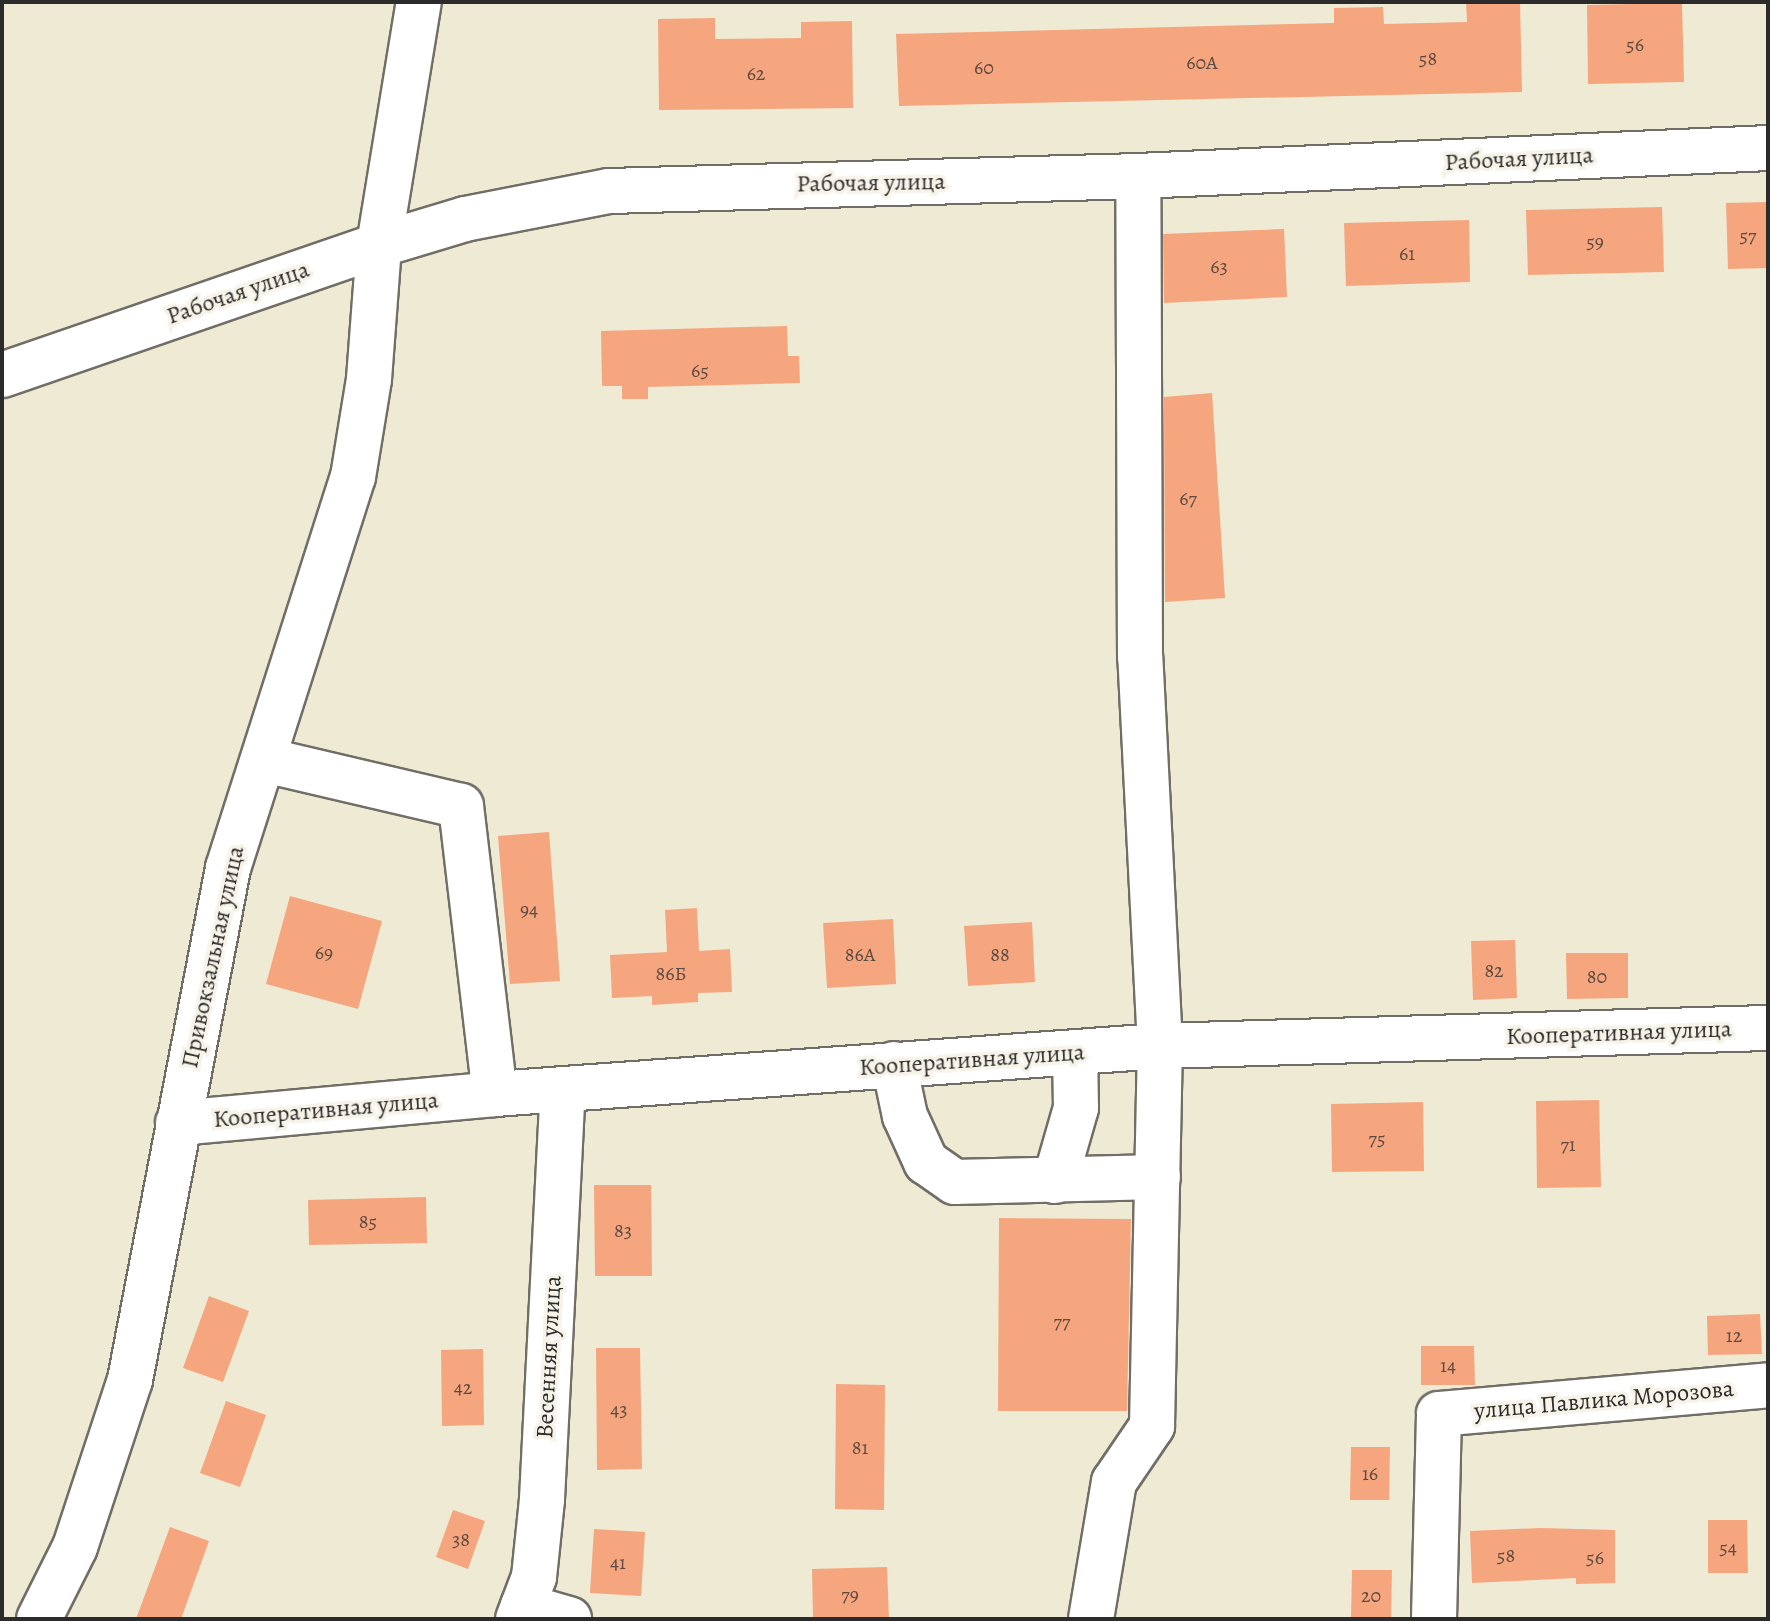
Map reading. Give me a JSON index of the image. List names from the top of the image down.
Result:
{
  "streets": {
    "street": [
      "Рабочая улица",
      "Привокзальная улица",
      "Кооперативная улица",
      "Весенняя улица",
      "улица Павлика Морозова"
    ]
  },
  "crossings": [
    ["Рабочая улица", "Привокзальная улица"],
    ["Привокзальная улица", "Кооперативная улица"],
    ["Кооперативная улица", "Весенняя улица"]
  ],
  "house_numbers": [
    "56",
    "58",
    "60А",
    "60",
    "62",
    "57",
    "59",
    "61",
    "63",
    "65",
    "67",
    "94",
    "69",
    "86А",
    "88",
    "82",
    "86Б",
    "80",
    "75",
    "71",
    "85",
    "83",
    "77",
    "12",
    "14",
    "42",
    "43",
    "81",
    "16",
    "38",
    "54",
    "58",
    "56",
    "41",
    "79",
    "20"
  ]
}
